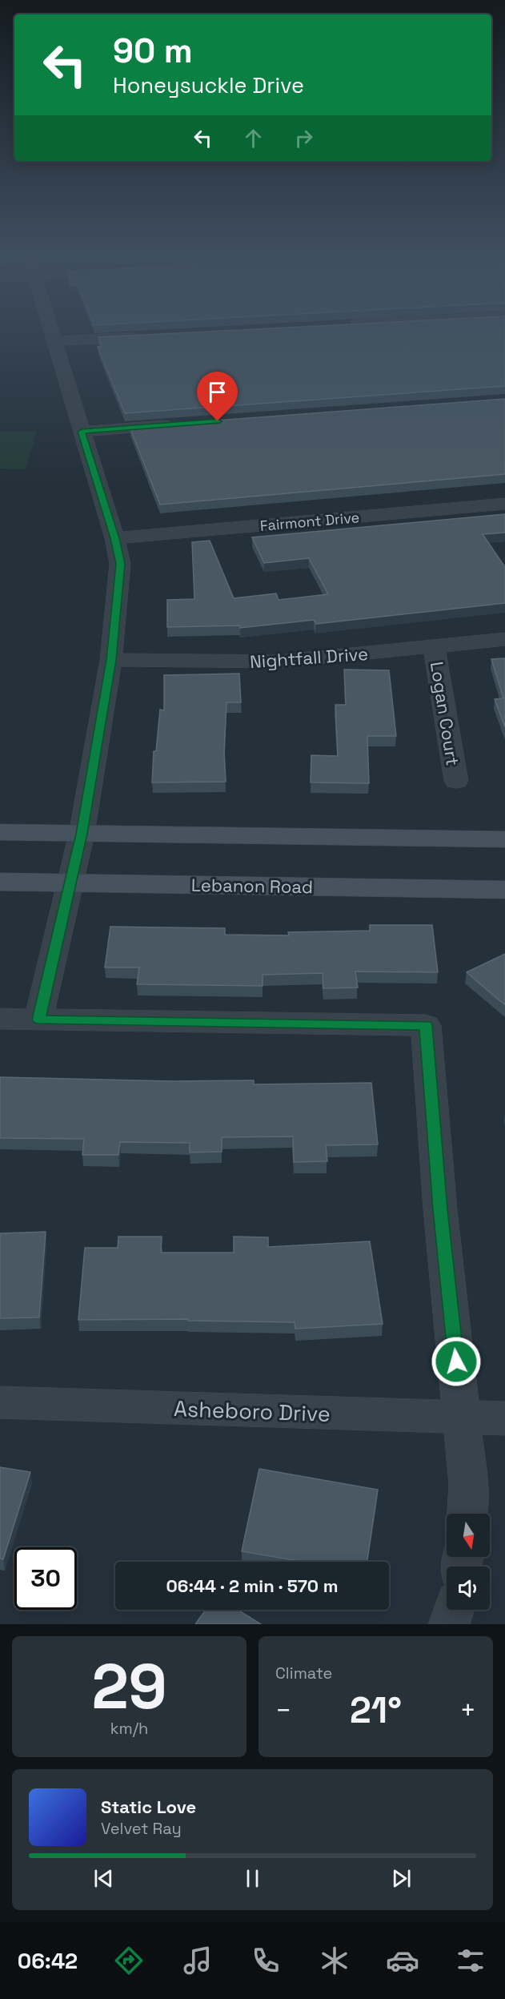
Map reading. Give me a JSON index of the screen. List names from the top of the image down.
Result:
{
  "streets": {
    "main road": ["Lebanon Road"],
    "street": [
      "Fairmont Drive",
      "Nightfall Drive",
      "Logan Court",
      "Asheboro Drive"
    ]
  },
  "crossings": [
    ["Nightfall Drive", "Logan Court"]
  ],
  "north": "bottom",
  "page": {
    "turn": ["90 m", "Honeysuckle Drive"],
    "limit": "30",
    "trip": "06:44 · 2 min · 570 m",
    "tile": [
      ["29", "km/h"],
      "Climate"
    ],
    "heat": ["−", "21°", "+"],
    "song": ["Static Love", "Velvet Ray"],
    "tabs": "06:42"
  }
}
